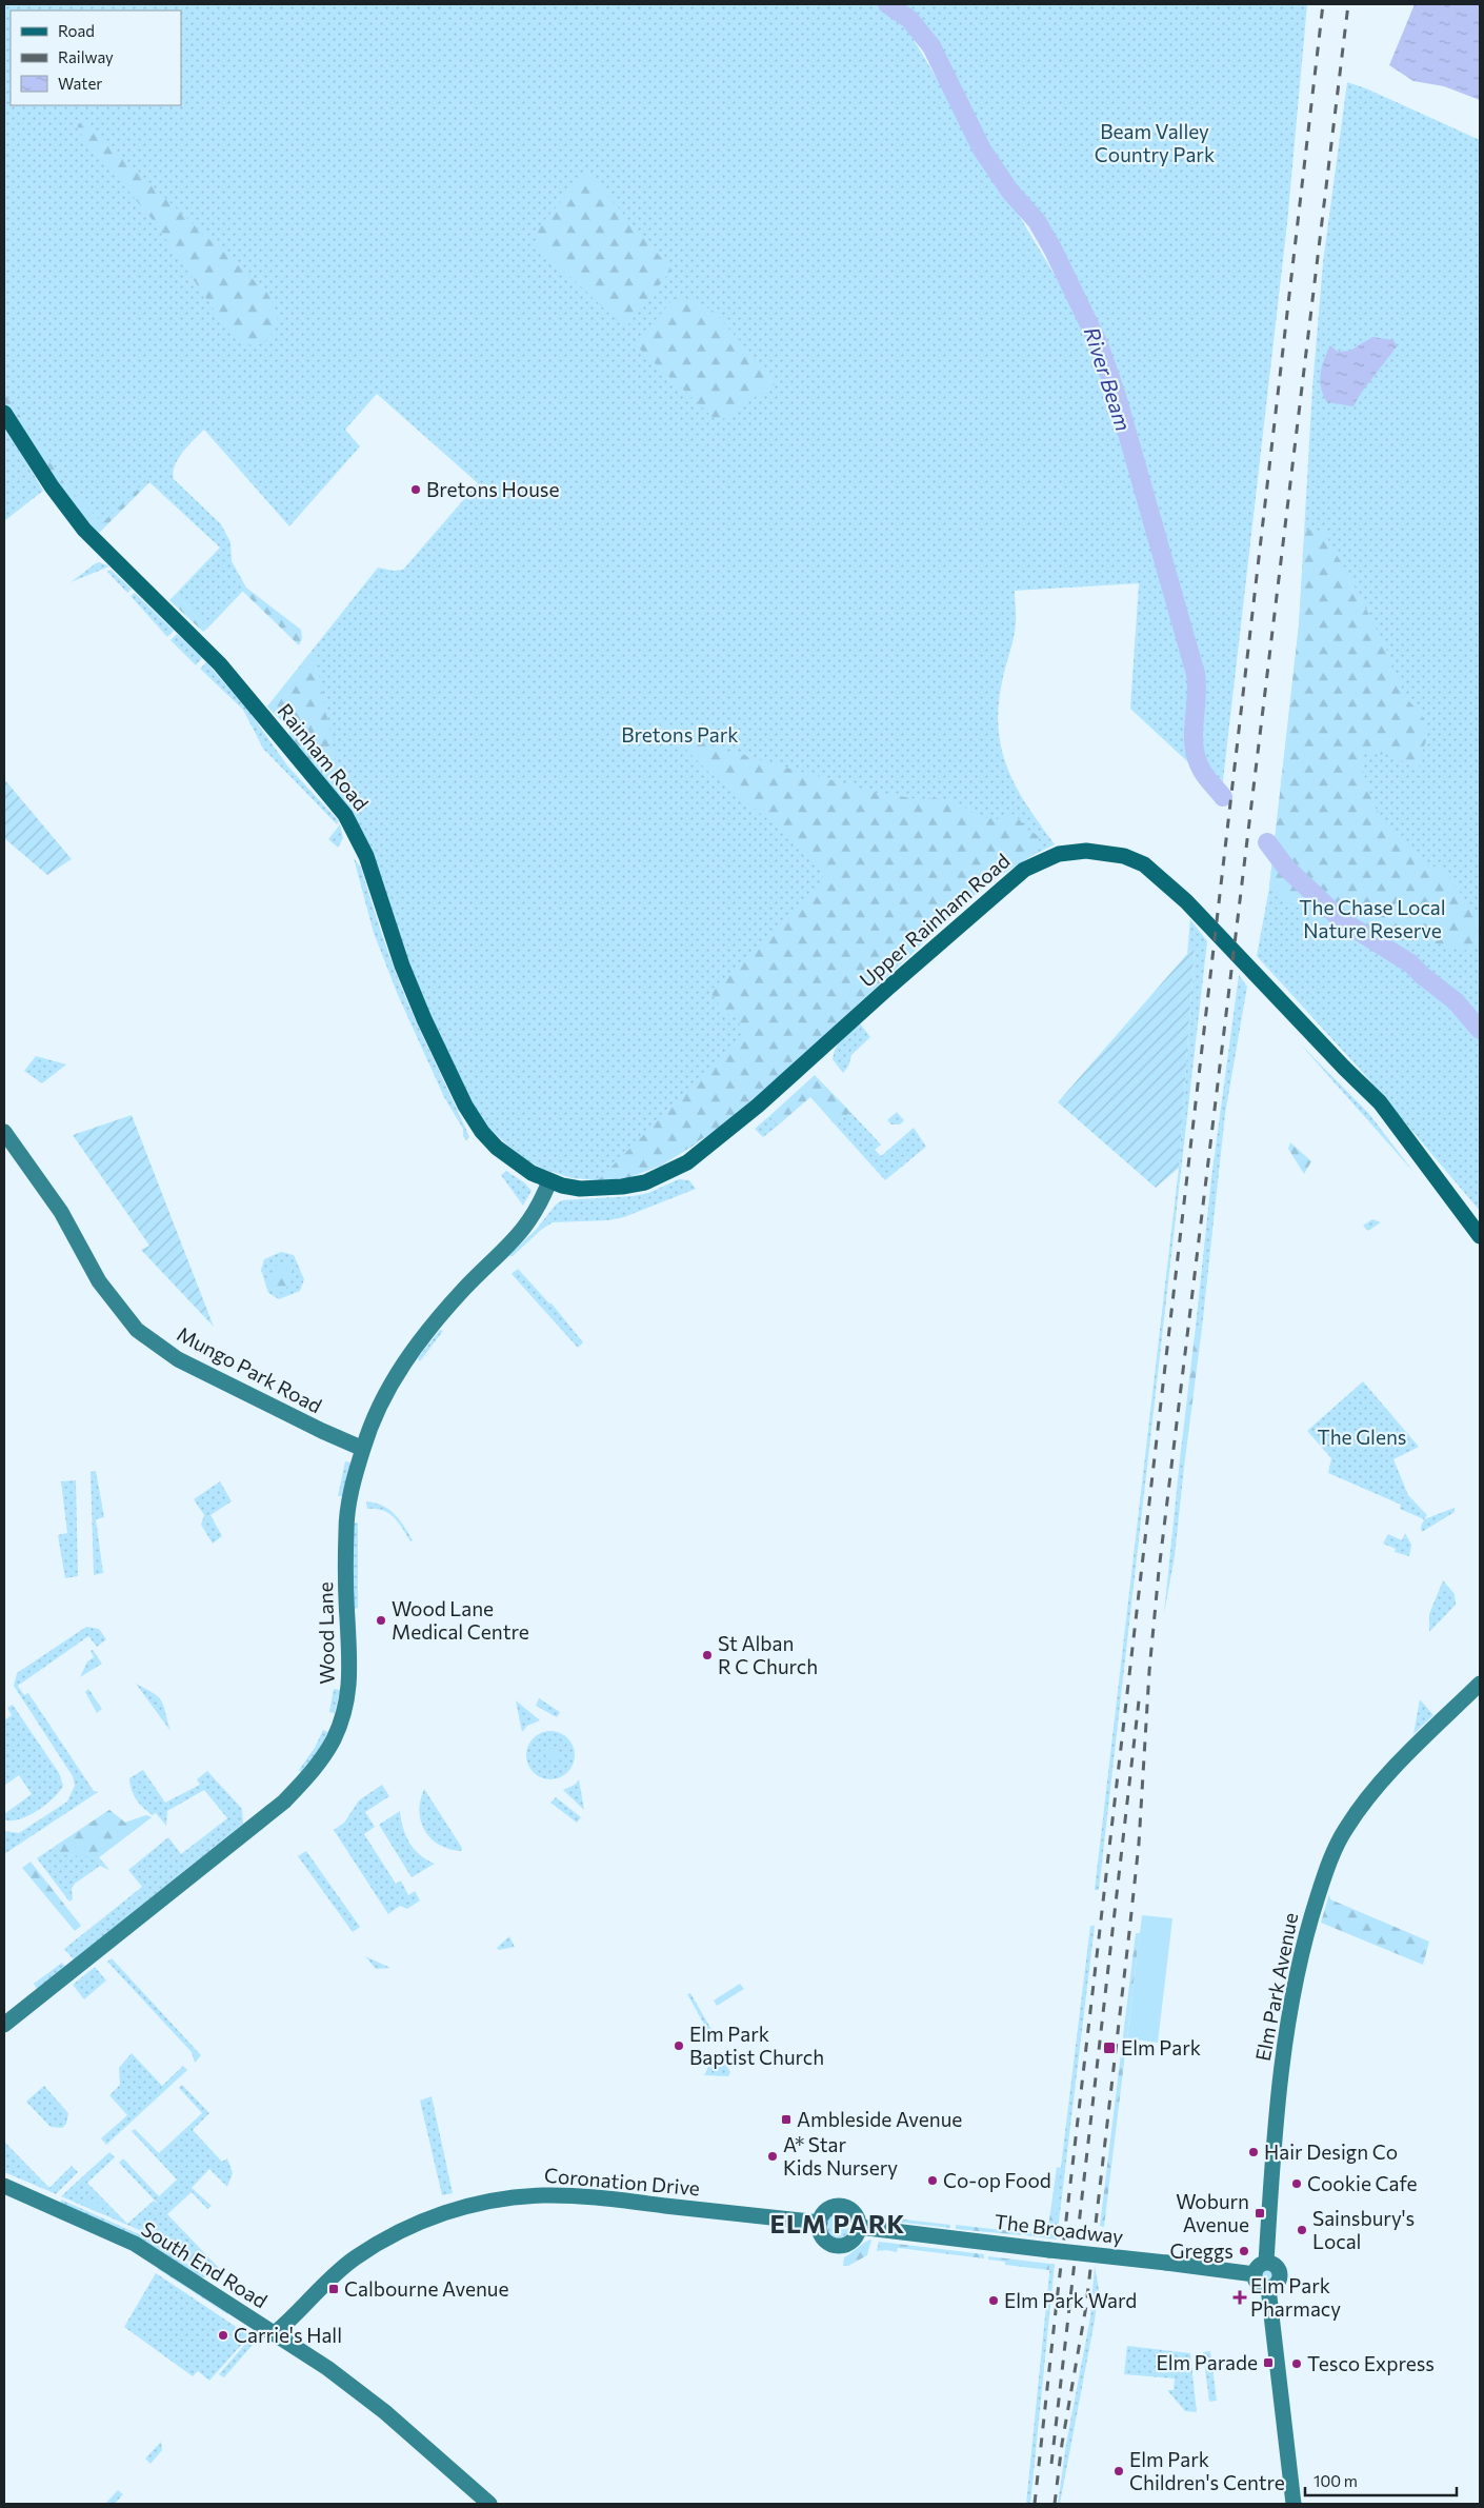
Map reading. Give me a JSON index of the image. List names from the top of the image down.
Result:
{
  "streets": {
    "main road": ["Rainham Road", "Upper Rainham Road"],
    "street": [
      "Mungo Park Road",
      "Wood Lane",
      "Elm Park Avenue",
      "Coronation Drive",
      "The Broadway",
      "South End Road"
    ]
  },
  "crossings": [
    ["Rainham Road", "Upper Rainham Road"],
    ["Rainham Road", "Wood Lane"],
    ["Upper Rainham Road", "Wood Lane"],
    ["Mungo Park Road", "Wood Lane"],
    ["Elm Park Avenue", "The Broadway"],
    ["Coronation Drive", "The Broadway"],
    ["Coronation Drive", "South End Road"]
  ],
  "districts": ["ELM PARK"],
  "water": ["River Beam"],
  "parks": [
    "Beam Valley Country Park",
    "Bretons Park",
    "The Chase Local Nature Reserve",
    "The Glens"
  ],
  "places": {
    "other": [
      "Bretons House",
      "Wood Lane Medical Centre",
      "St Alban R C Church",
      "Elm Park Baptist Church",
      "Hair Design Co",
      "A* Star Kids Nursery",
      "Co-op Food",
      "Cookie Cafe",
      "Sainsbury's Local",
      "Greggs",
      "Elm Park Ward",
      "Carrie's Hall",
      "Tesco Express",
      "Elm Park Children's Centre"
    ],
    "transit": [
      "Elm Park",
      "Ambleside Avenue",
      "Woburn Avenue",
      "Calbourne Avenue",
      "Elm Parade"
    ],
    "health": ["Elm Park Pharmacy"]
  },
  "legend": ["Road", "Railway", "Water"],
  "scale_bar": "100 m"
}
